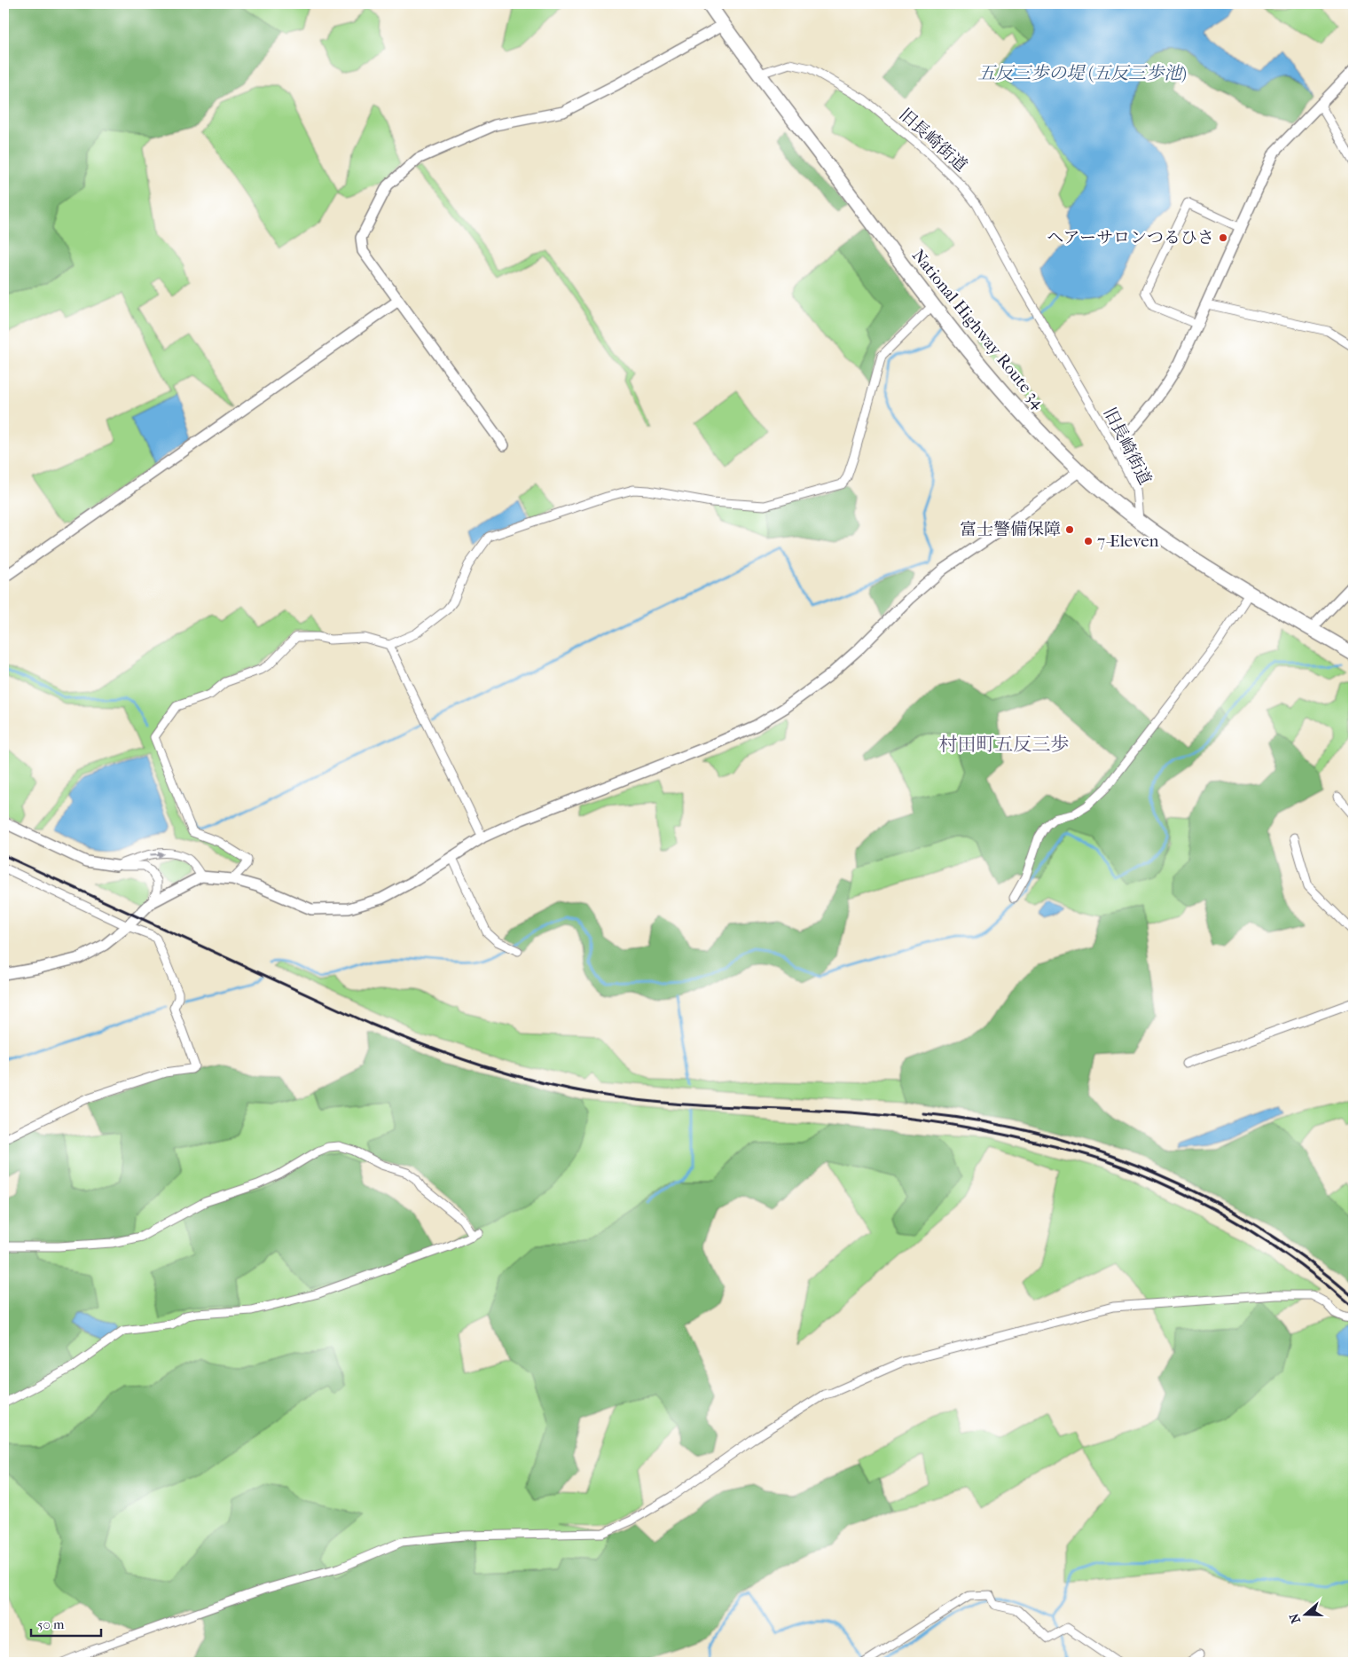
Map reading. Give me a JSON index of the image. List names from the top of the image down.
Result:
{
  "streets": {
    "highway": ["National Highway Route 34"],
    "street": ["旧長崎街道"]
  },
  "crossings": [
    ["旧長崎街道", "National Highway Route 34"]
  ],
  "districts": ["村田町五反三歩"],
  "water": ["五反三歩の堤 (五反三歩池)"],
  "places": ["ヘアーサロンつるひさ", "富士警備保障", "7-Eleven"],
  "scale_bar": "50 m",
  "north": "left"
}
